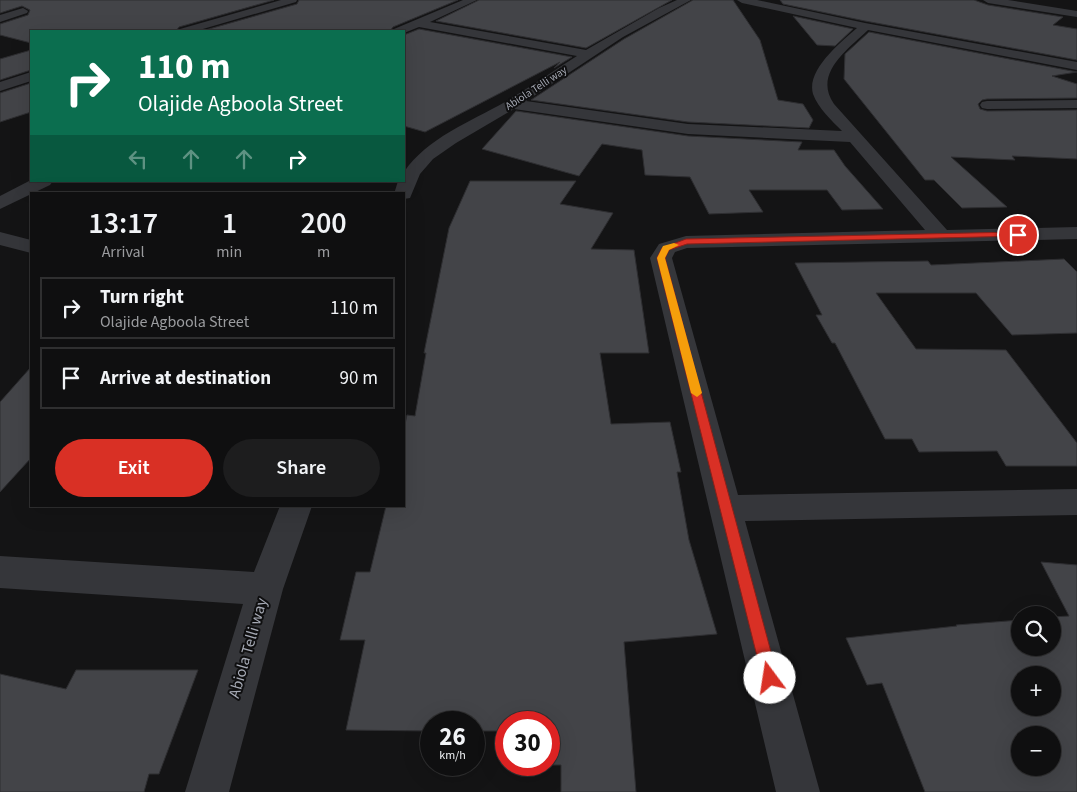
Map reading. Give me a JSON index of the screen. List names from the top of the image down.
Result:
{
  "streets": {
    "street": ["Abiola Telli way"]
  },
  "page": {
    "turn": ["110 m", "Olajide Agboola Street"],
    "eta": [
      "13:17",
      "Arrival",
      "1",
      "min",
      "200",
      "m"
    ],
    "list": [
      {
        "name": "Turn right",
        "note": "Olajide Agboola Street",
        "value": "110 m"
      },
      {
        "name": "Arrive at destination",
        "value": "90 m"
      }
    ],
    "buttons": ["Exit", "Share"],
    "map_buttons": ["+", "−"],
    "speed": "26 km/h",
    "limit": "30"
  }
}
